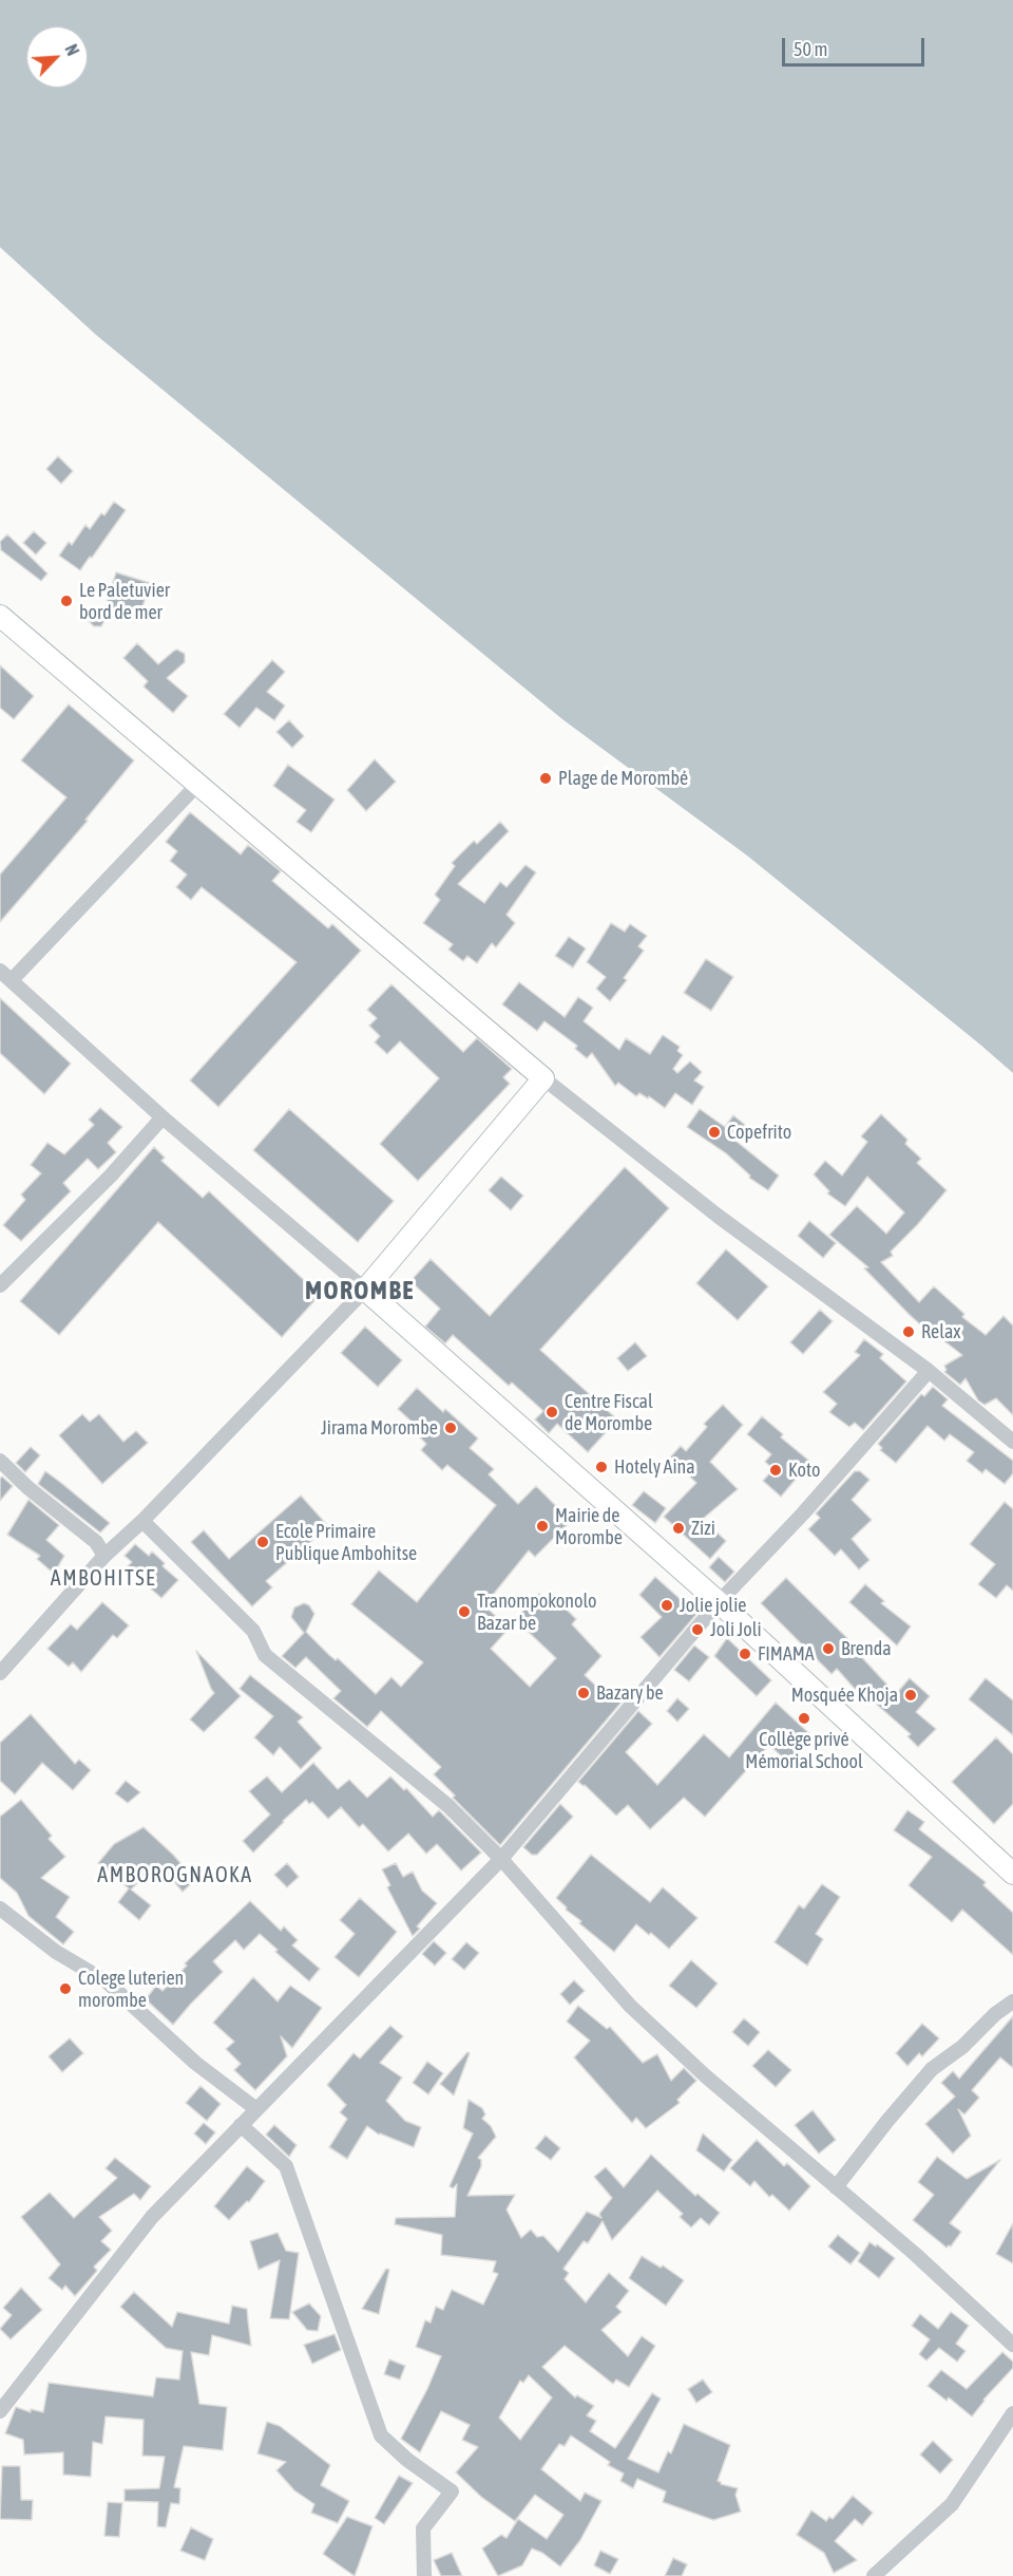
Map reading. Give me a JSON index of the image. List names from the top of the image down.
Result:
{
  "districts": ["MOROMBE", "AMBOHITSE", "AMBOROGNAOKA"],
  "places": [
    "Le Paletuvier bord de mer",
    "Plage de Morombé",
    "Copefrito",
    "Relax",
    "Centre Fiscal de Morombe",
    "Jirama Morombe",
    "Hotely Aina",
    "Koto",
    "Mairie de Morombe",
    "Zizi",
    "Ecole Primaire Publique Ambohitse",
    "Jolie jolie",
    "Tranompokonolo Bazar be",
    "Joli Joli",
    "Brenda",
    "FIMAMA",
    "Bazary be",
    "Mosquée Khoja",
    "Collège privé Mémorial School",
    "Colege luterien morombe"
  ],
  "scale_bar": "50 m",
  "north": "top right"
}
